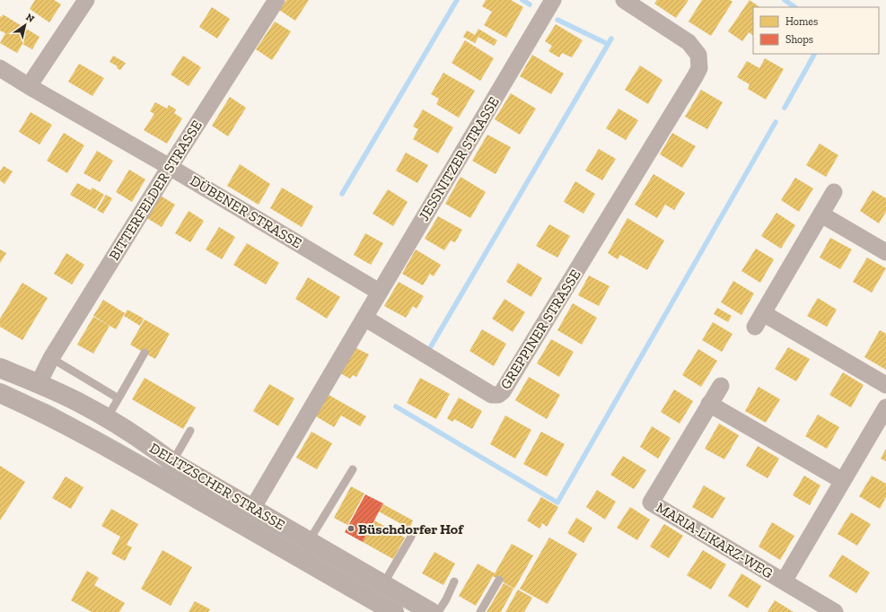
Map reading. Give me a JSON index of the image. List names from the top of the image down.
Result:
{
  "streets": {
    "main road": ["DELITZSCHER STRASSE"],
    "street": [
      "JESSNITZER STRASSE",
      "BITTERFELDER STRASSE",
      "DÜBENER STRASSE",
      "GREPPINER STRASSE",
      "MARIA-LIKARZ-WEG"
    ]
  },
  "crossings": [
    ["JESSNITZER STRASSE", "DÜBENER STRASSE"],
    ["JESSNITZER STRASSE", "GREPPINER STRASSE"],
    ["BITTERFELDER STRASSE", "DÜBENER STRASSE"],
    ["BITTERFELDER STRASSE", "DELITZSCHER STRASSE"]
  ],
  "places": ["Büschdorfer Hof"],
  "legend": ["Homes", "Shops"],
  "north": "top right"
}
